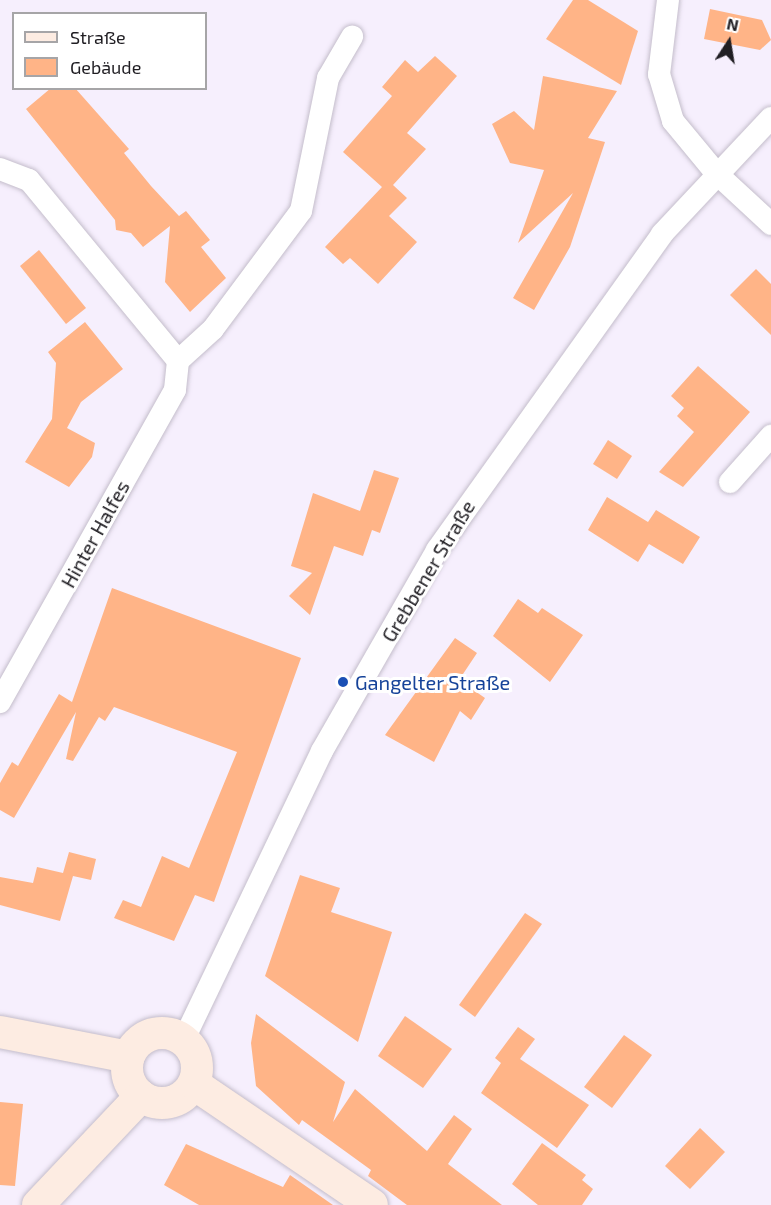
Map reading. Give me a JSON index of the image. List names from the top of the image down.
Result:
{
  "streets": {
    "street": ["Hinter Halfes", "Grebbener Straße"]
  },
  "places": ["Gangelter Straße"],
  "legend": ["Straße", "Gebäude"],
  "north": "top"
}
